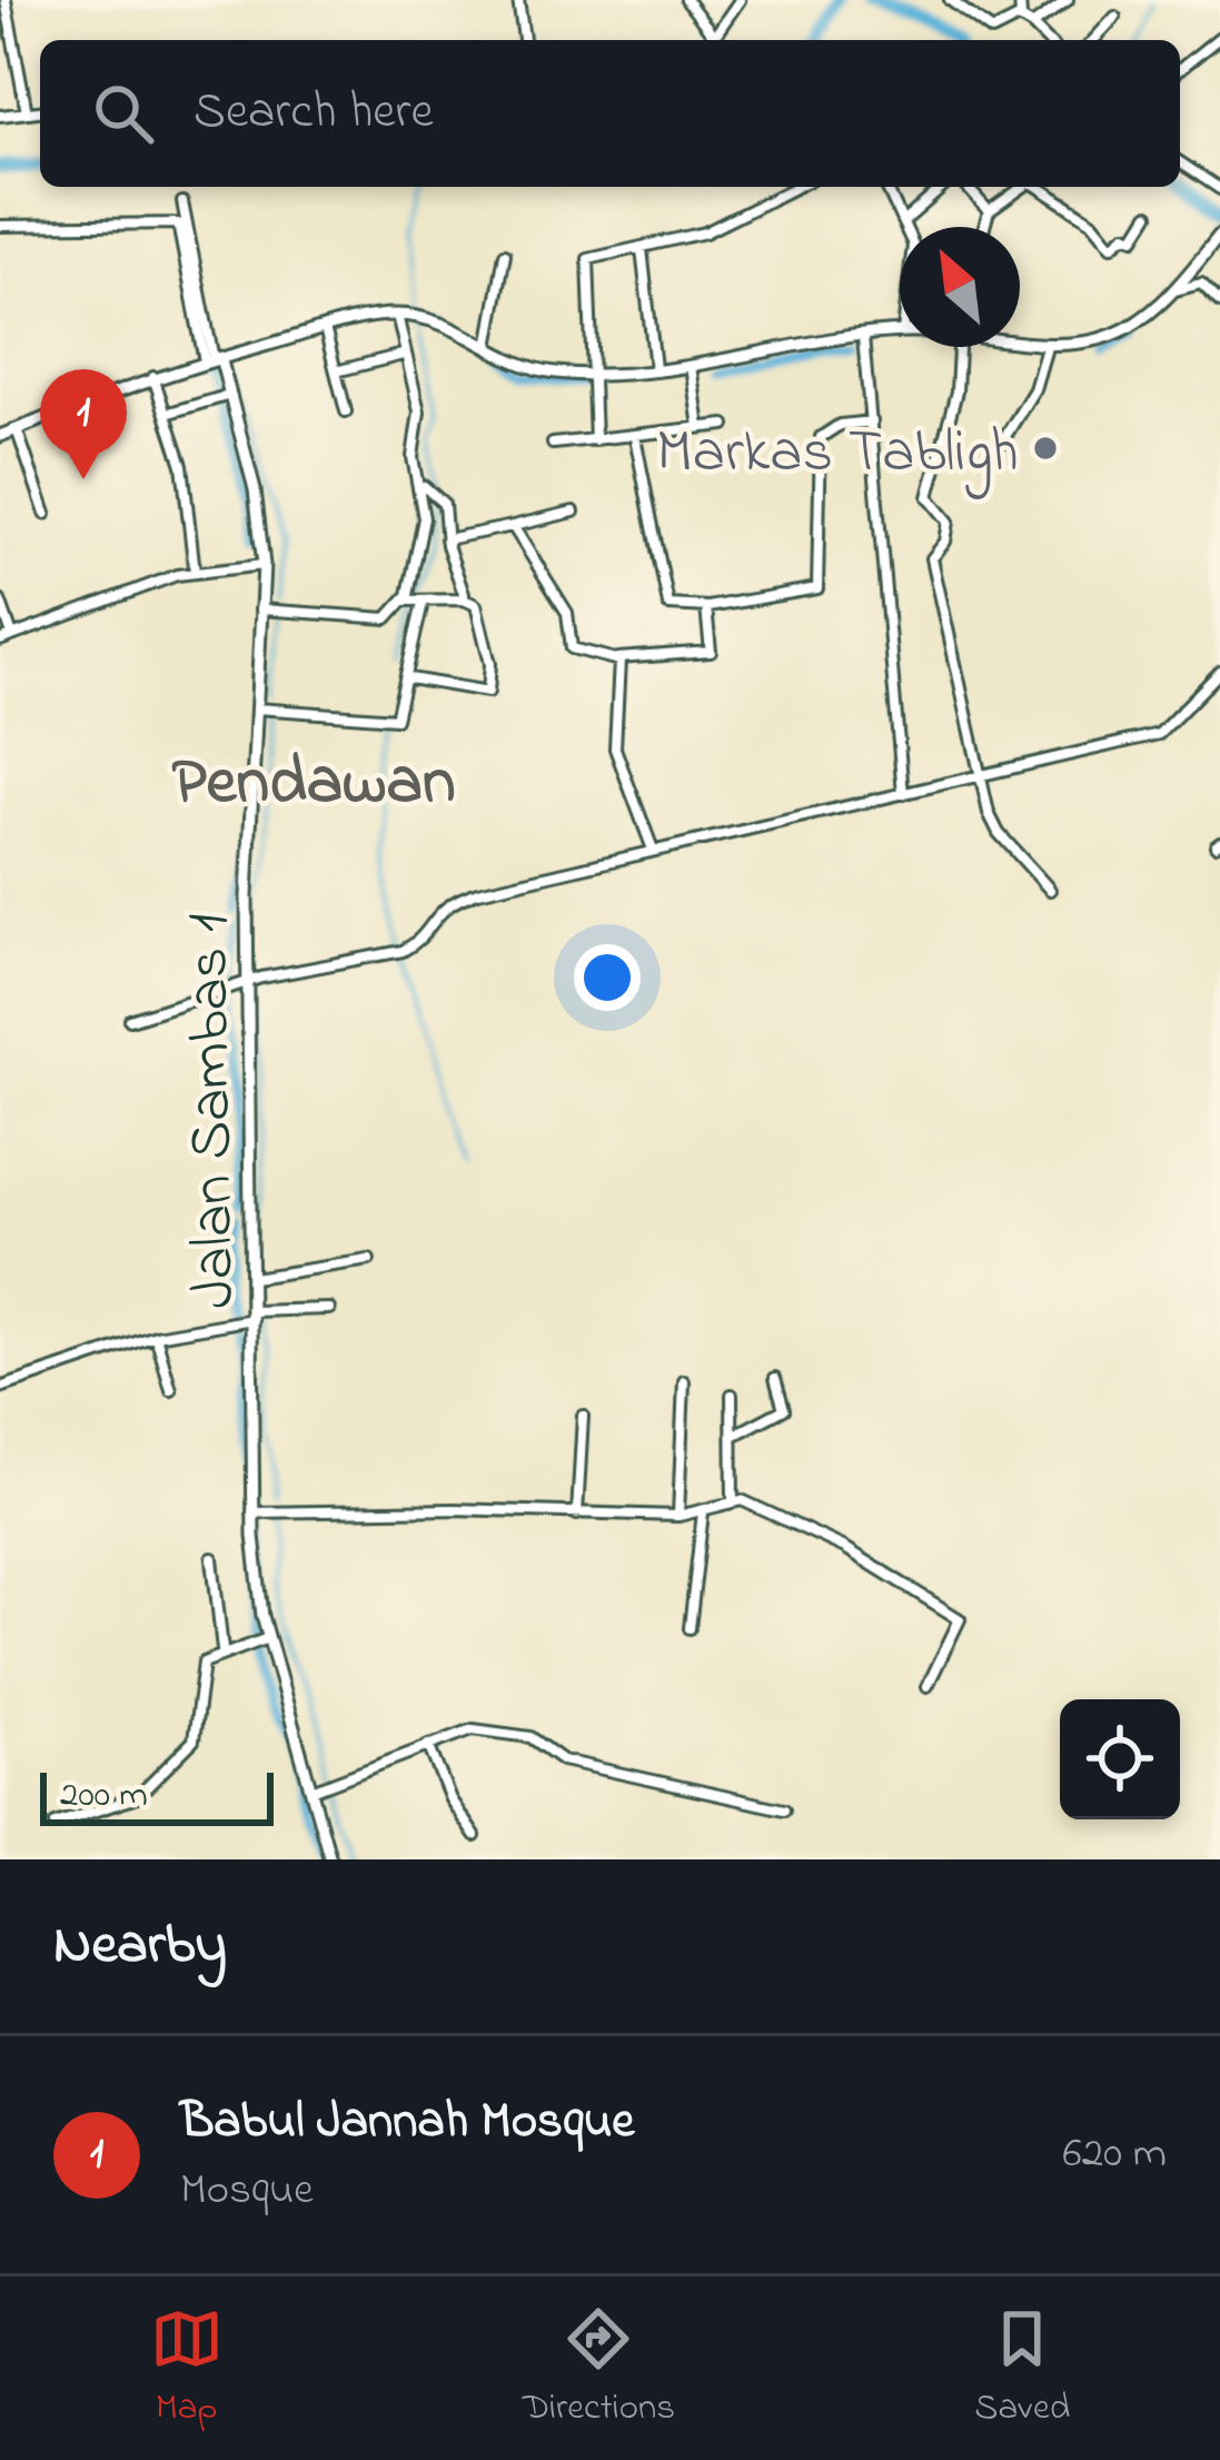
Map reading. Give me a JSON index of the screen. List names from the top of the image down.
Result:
{
  "streets": {
    "street": ["Jalan Sambas 1"]
  },
  "districts": ["Pendawan"],
  "places": ["Markas Tabligh"],
  "scale_bar": "200 m",
  "north": "top left",
  "page": {
    "search": "Search here",
    "pins": "1",
    "scale": "200 m",
    "heading": "Nearby",
    "list": [
      {
        "mark": "1",
        "name": "Babul Jannah Mosque",
        "note": "Mosque",
        "value": "620 m"
      }
    ],
    "nav": ["Map", "Directions", "Saved"]
  }
}
